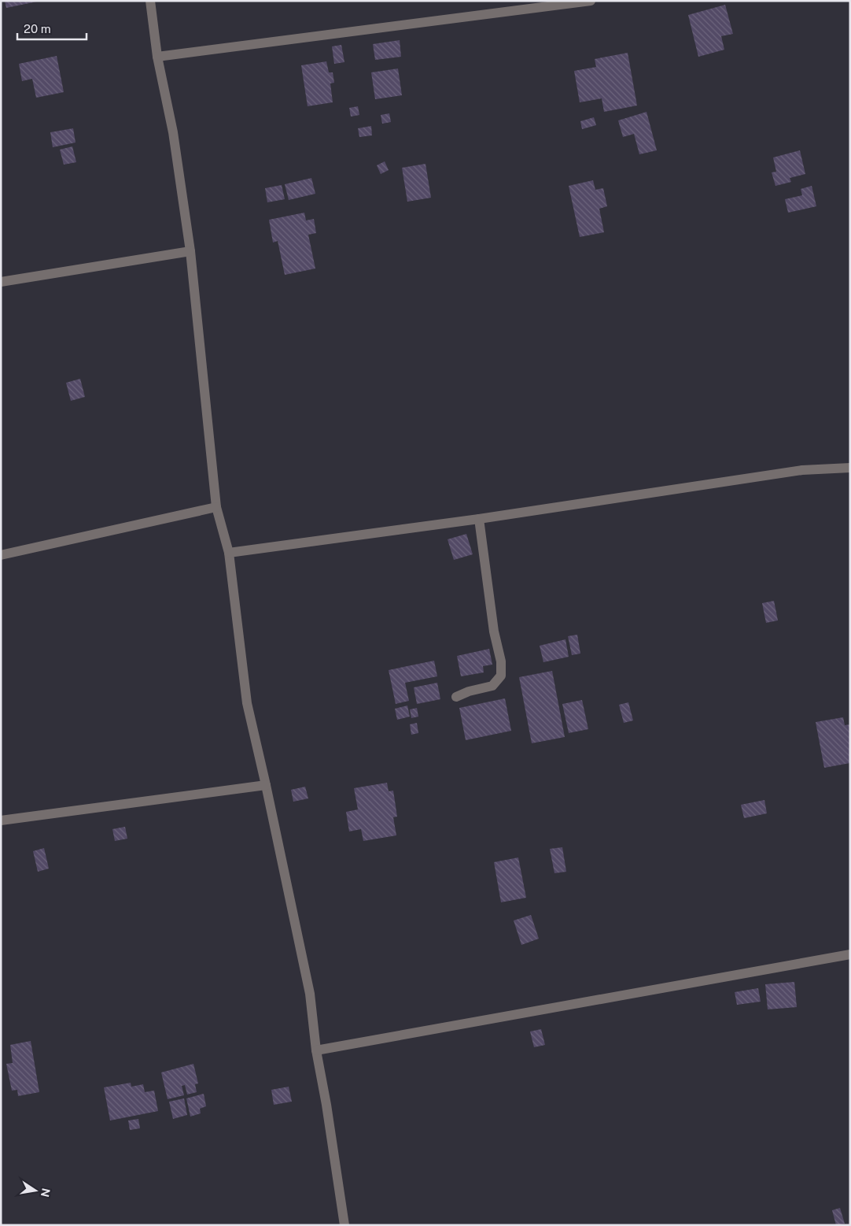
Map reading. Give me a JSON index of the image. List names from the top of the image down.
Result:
{
  "scale_bar": "20 m",
  "north": "right"
}
